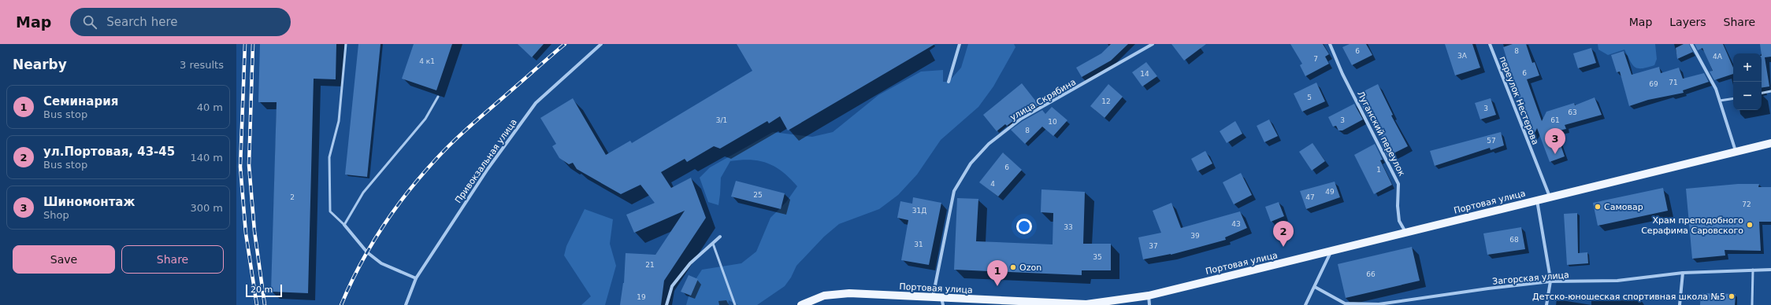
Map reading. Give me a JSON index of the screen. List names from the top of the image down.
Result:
{
  "streets": {
    "main road": ["Портовая улица"],
    "street": [
      "улица Скрябина",
      "переулок Нестерова",
      "Луганский переулок",
      "Привокзальная улица",
      "Загорская улица"
    ]
  },
  "crossings": [
    ["улица Скрябина", "Портовая улица"],
    ["переулок Нестерова", "Портовая улица"],
    ["Луганский переулок", "Портовая улица"]
  ],
  "places": [
    "Самовар",
    "Храм преподобного Серафима Саровского",
    "Ozon",
    "Детско-юношеская спортивная школа №5"
  ],
  "house_numbers": [
    "6",
    "8",
    "3А",
    "4А",
    "7",
    "4 к1",
    "6",
    "14",
    "71",
    "69",
    "5",
    "12",
    "3",
    "63",
    "3/1",
    "3",
    "61",
    "10",
    "8",
    "57",
    "6",
    "1",
    "4",
    "49",
    "25",
    "2",
    "47",
    "72",
    "31Д",
    "43",
    "33",
    "39",
    "68",
    "31",
    "37",
    "35",
    "21",
    "66",
    "19"
  ],
  "scale_bar": "20 m",
  "page": {
    "header": "Map",
    "search": "Search here",
    "nav": ["Map", "Layers", "Share"],
    "heading": ["Nearby", "3 results"],
    "map_buttons": ["+", "−"],
    "list": [
      {
        "mark": "1",
        "name": "Семинария",
        "note": "Bus stop",
        "value": "40 m"
      },
      {
        "mark": "2",
        "name": "ул.Портовая, 43-45",
        "note": "Bus stop",
        "value": "140 m"
      },
      {
        "mark": "3",
        "name": "Шиномонтаж",
        "note": "Shop",
        "value": "300 m"
      }
    ],
    "pins": ["3", "2", "1"],
    "buttons": ["Save", "Share"],
    "scale": "20 m"
  }
}
